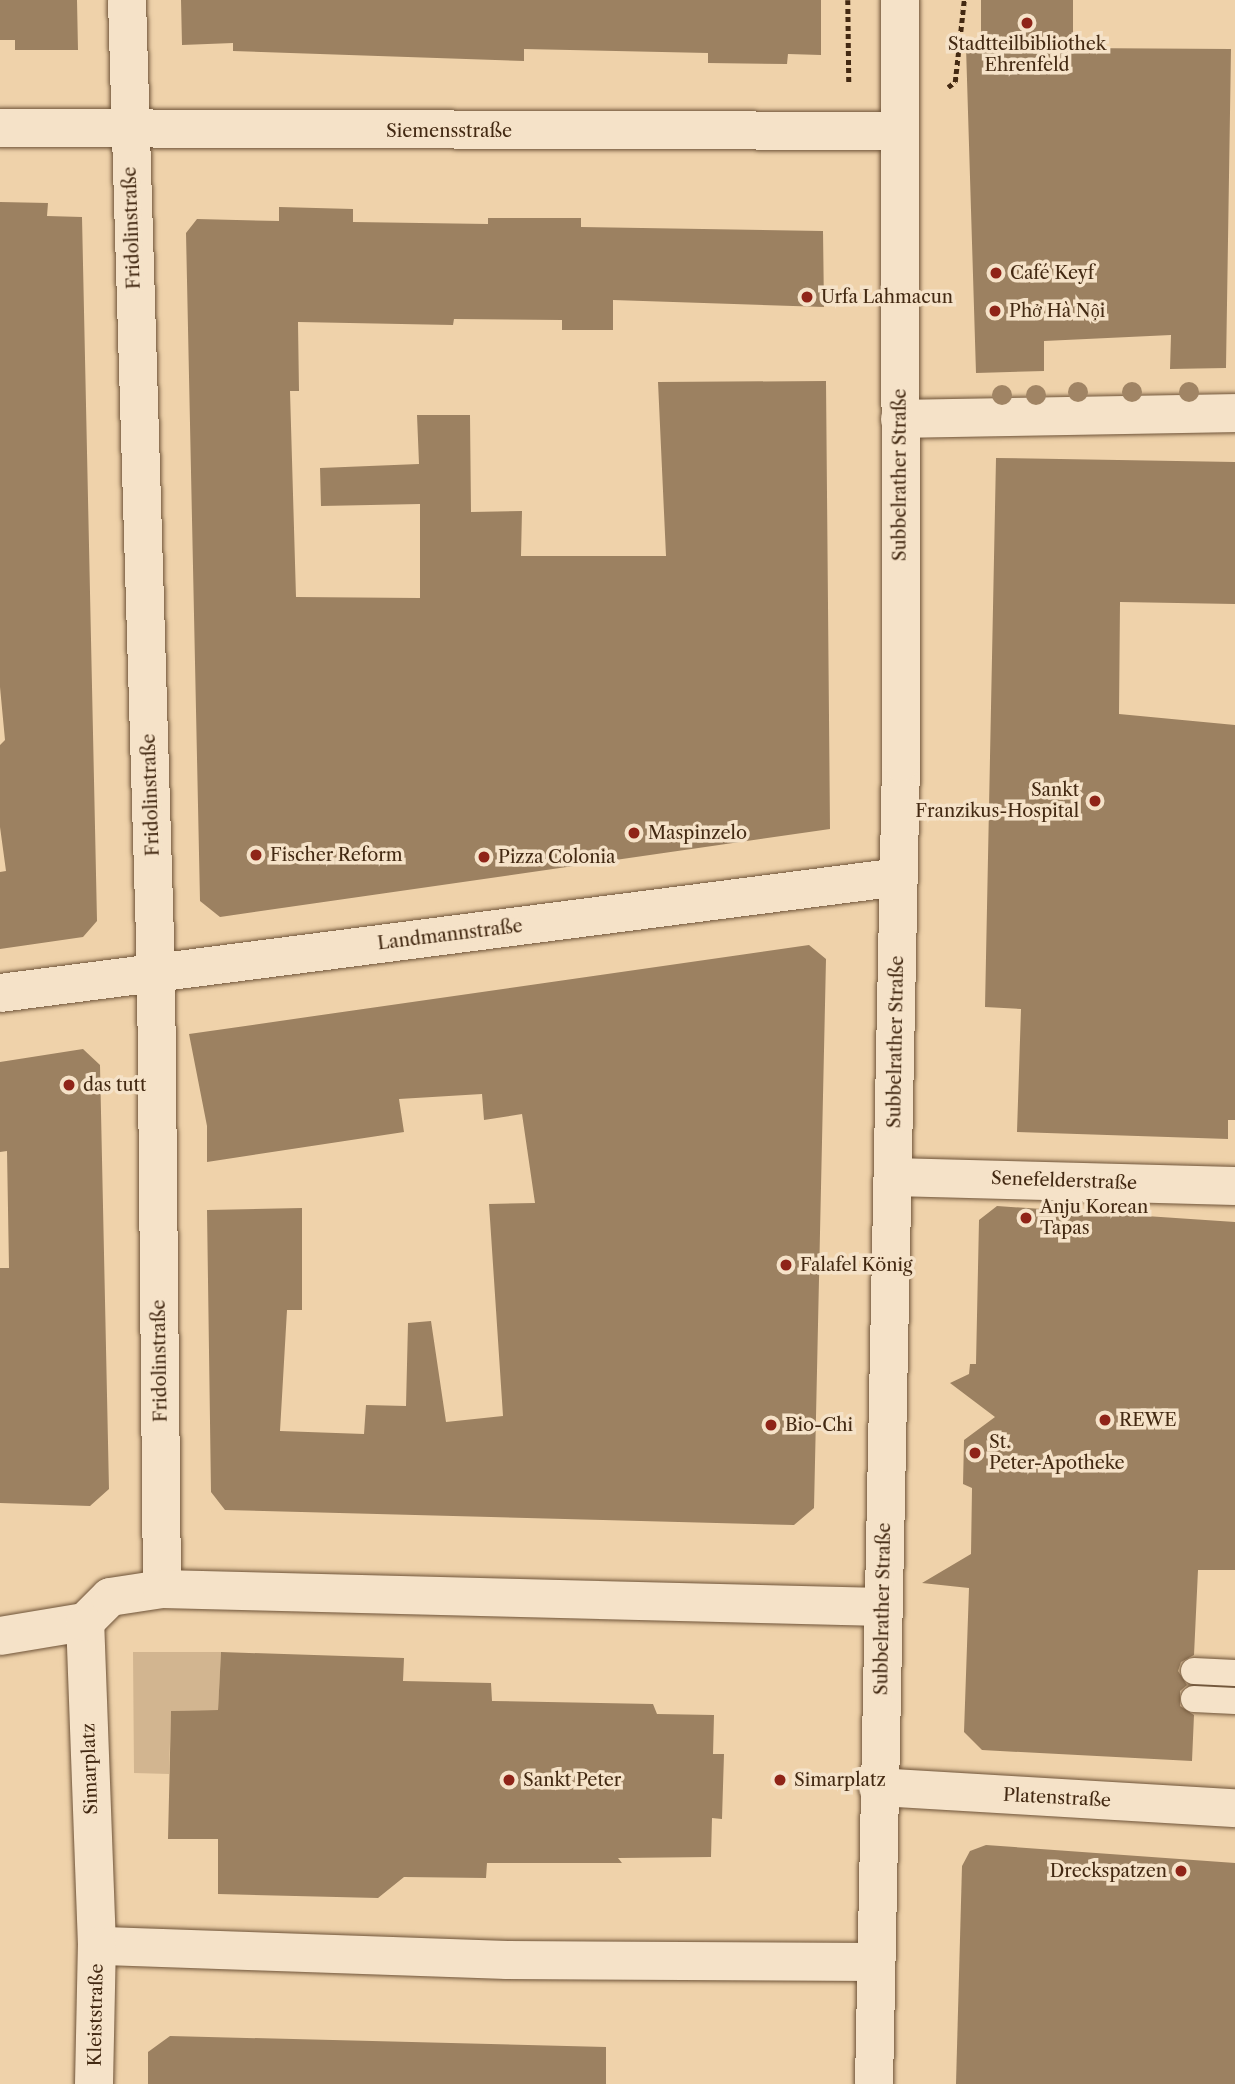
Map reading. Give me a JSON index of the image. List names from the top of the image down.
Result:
{
  "streets": {
    "street": [
      "Siemensstraße",
      "Fridolinstraße",
      "Subbelrather Straße",
      "Landmannstraße",
      "Senefelderstraße",
      "Simarplatz",
      "Platenstraße",
      "Kleiststraße"
    ]
  },
  "crossings": [
    ["Siemensstraße", "Fridolinstraße"],
    ["Siemensstraße", "Subbelrather Straße"],
    ["Fridolinstraße", "Landmannstraße"],
    ["Subbelrather Straße", "Landmannstraße"],
    ["Subbelrather Straße", "Senefelderstraße"],
    ["Subbelrather Straße", "Platenstraße"],
    ["Simarplatz", "Kleiststraße"]
  ],
  "places": [
    "Stadtteilbibliothek Ehrenfeld",
    "Café Keyf",
    "Urfa Lahmacun",
    "Phở Hà Nội",
    "Sankt Franzikus-Hospital",
    "Maspinzelo",
    "Fischer Reform",
    "Pizza Colonia",
    "das tutt",
    "Anju Korean Tapas",
    "Falafel König",
    "REWE",
    "Bio-Chi",
    "St. Peter-Apotheke",
    "Sankt Peter",
    "Simarplatz",
    "Dreckspatzen"
  ]
}
